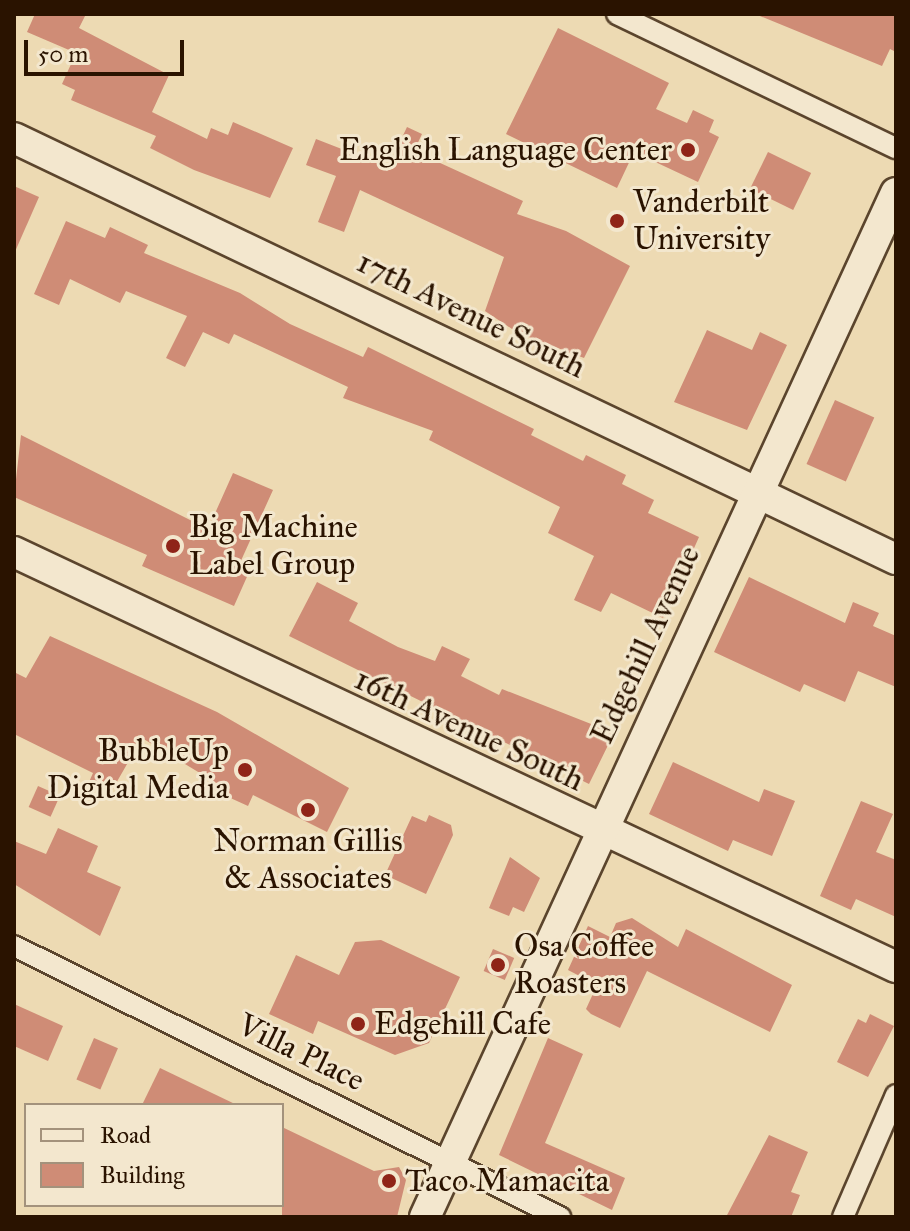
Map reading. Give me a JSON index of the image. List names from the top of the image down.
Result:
{
  "streets": {
    "main road": ["17th Avenue South", "Edgehill Avenue", "16th Avenue South"],
    "street": ["Villa Place"]
  },
  "crossings": [
    ["17th Avenue South", "Edgehill Avenue"],
    ["Edgehill Avenue", "16th Avenue South"],
    ["Edgehill Avenue", "Villa Place"]
  ],
  "places": [
    "English Language Center",
    "Vanderbilt University",
    "Big Machine Label Group",
    "BubbleUp Digital Media",
    "Norman Gillis & Associates",
    "Osa Coffee Roasters",
    "Edgehill Cafe",
    "Taco Mamacita"
  ],
  "legend": ["Road", "Building"],
  "scale_bar": "50 m"
}
